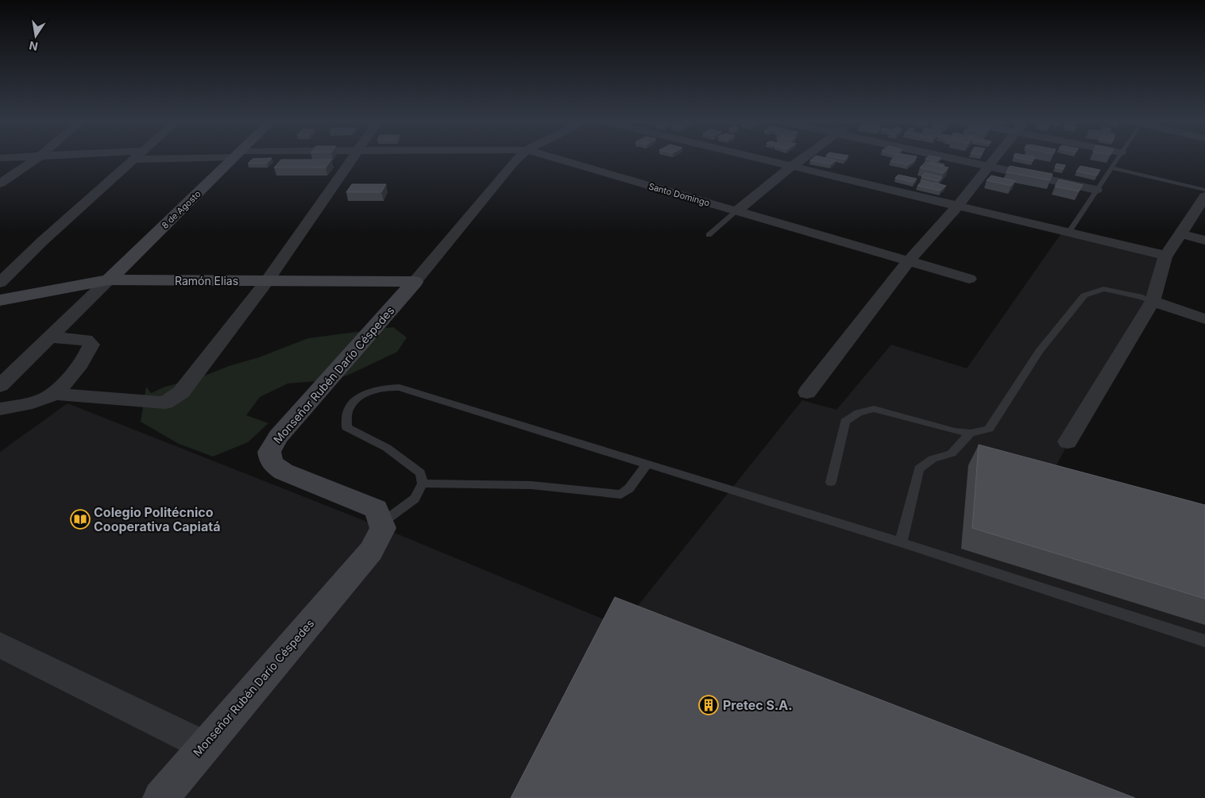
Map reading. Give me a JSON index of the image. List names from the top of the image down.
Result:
{
  "streets": {
    "street": [
      "Santo Domingo",
      "8 de Agosto",
      "Ramón Elias",
      "Monseñor Rubén Darío Céspedes"
    ]
  },
  "crossings": [
    ["8 de Agosto", "Ramón Elias"],
    ["Ramón Elias", "Monseñor Rubén Darío Céspedes"]
  ],
  "places": {
    "library": ["Colegio Politécnico Cooperativa Capiatá"],
    "building": ["Pretec S.A."]
  },
  "north": "bottom"
}
